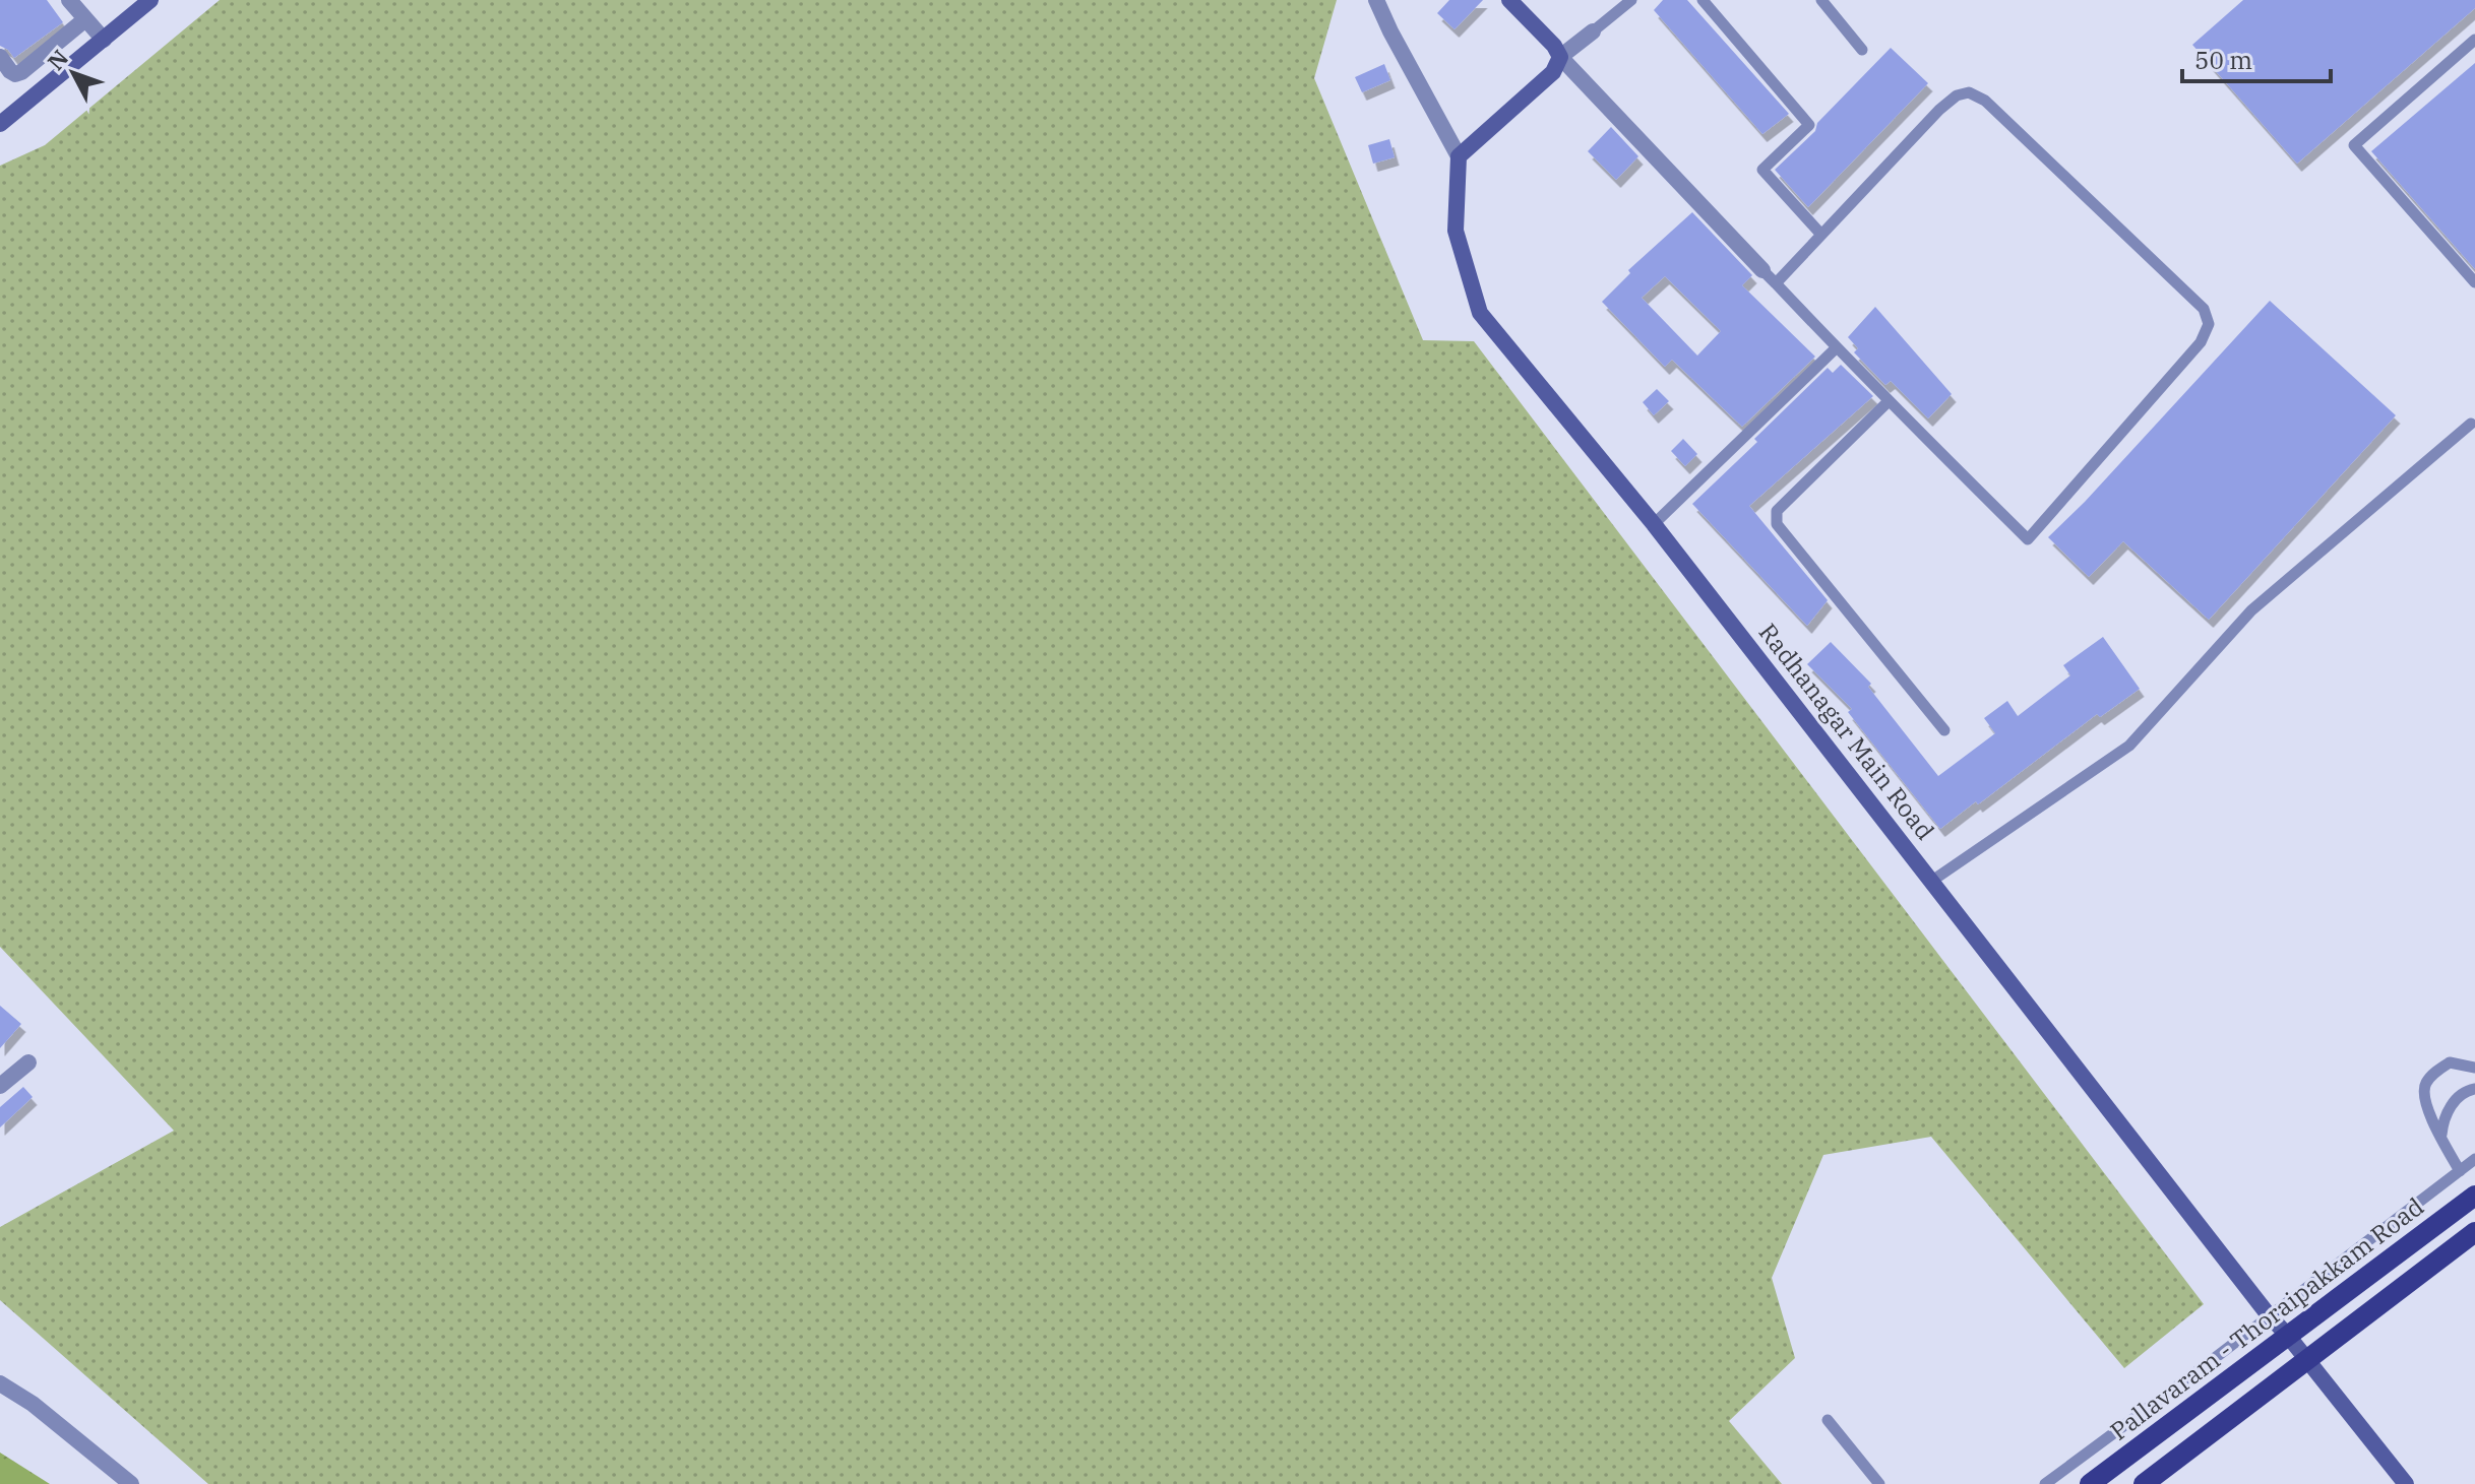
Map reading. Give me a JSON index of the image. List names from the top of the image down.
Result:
{
  "streets": {
    "main road": ["Pallavaram - Thoraipakkam Road"],
    "street": ["Radhanagar Main Road"]
  },
  "crossings": [
    ["Radhanagar Main Road", "Pallavaram - Thoraipakkam Road"]
  ],
  "scale_bar": "50 m",
  "north": "top left"
}
